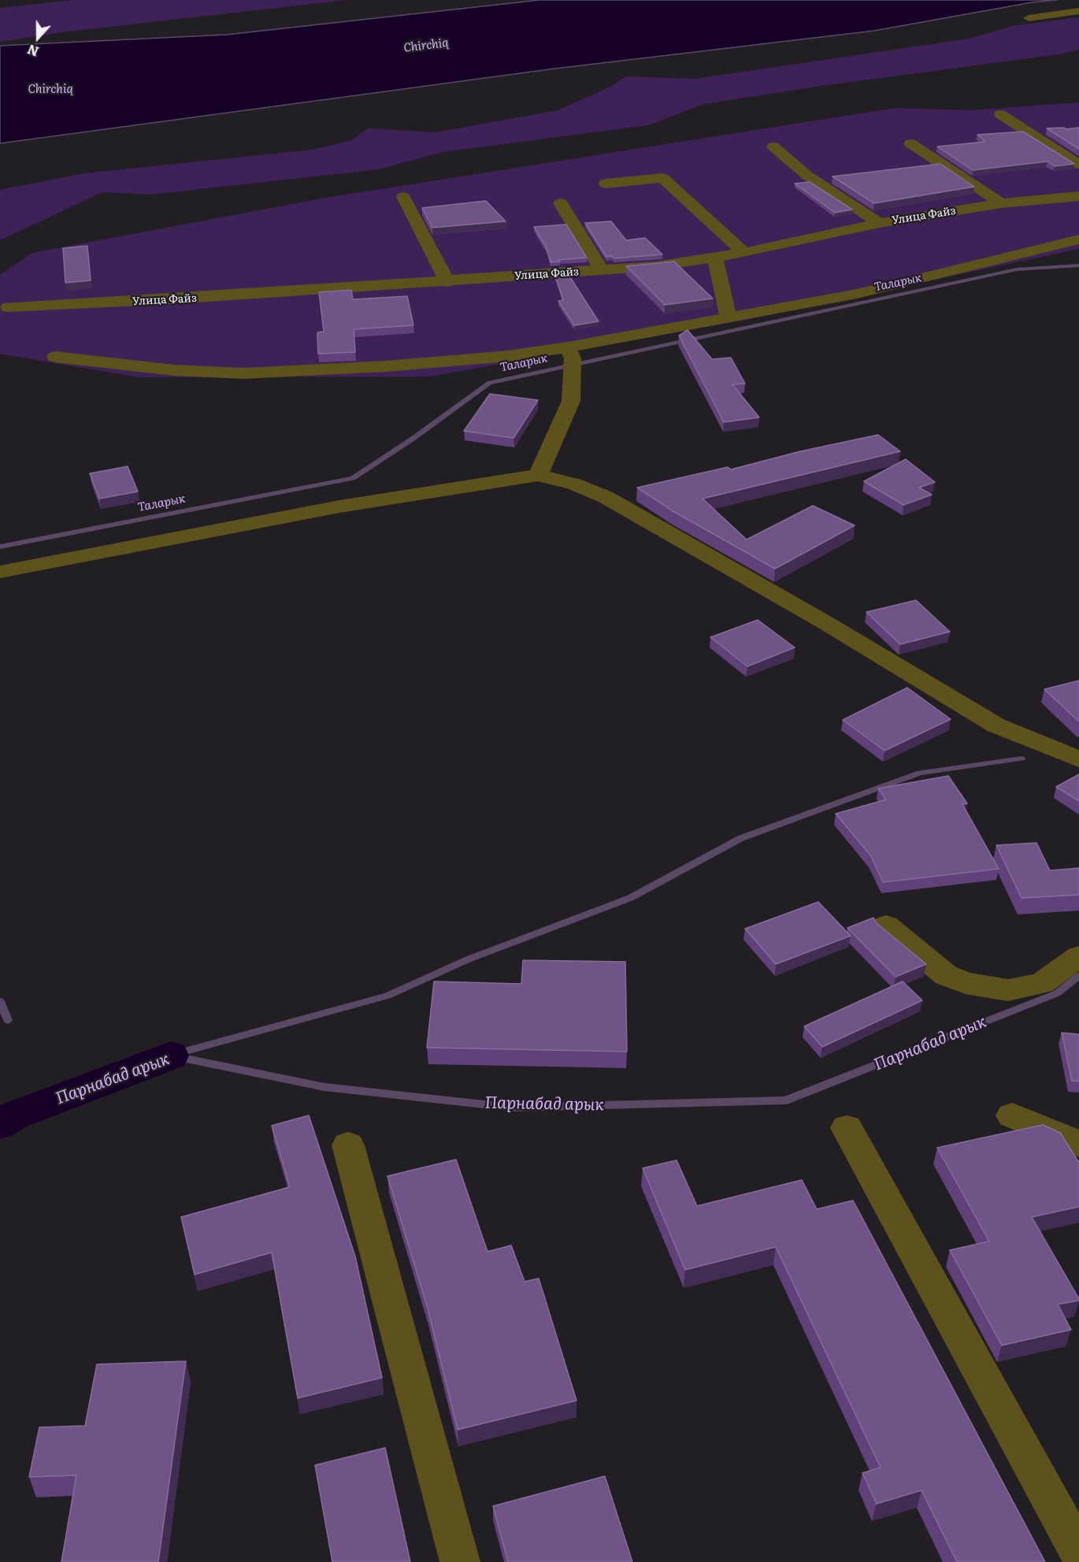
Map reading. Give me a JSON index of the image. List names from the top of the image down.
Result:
{
  "streets": {
    "street": ["Улица Файз"]
  },
  "water": ["Chirchiq", "Таларык", "Парнабад арык"],
  "north": "bottom"
}
